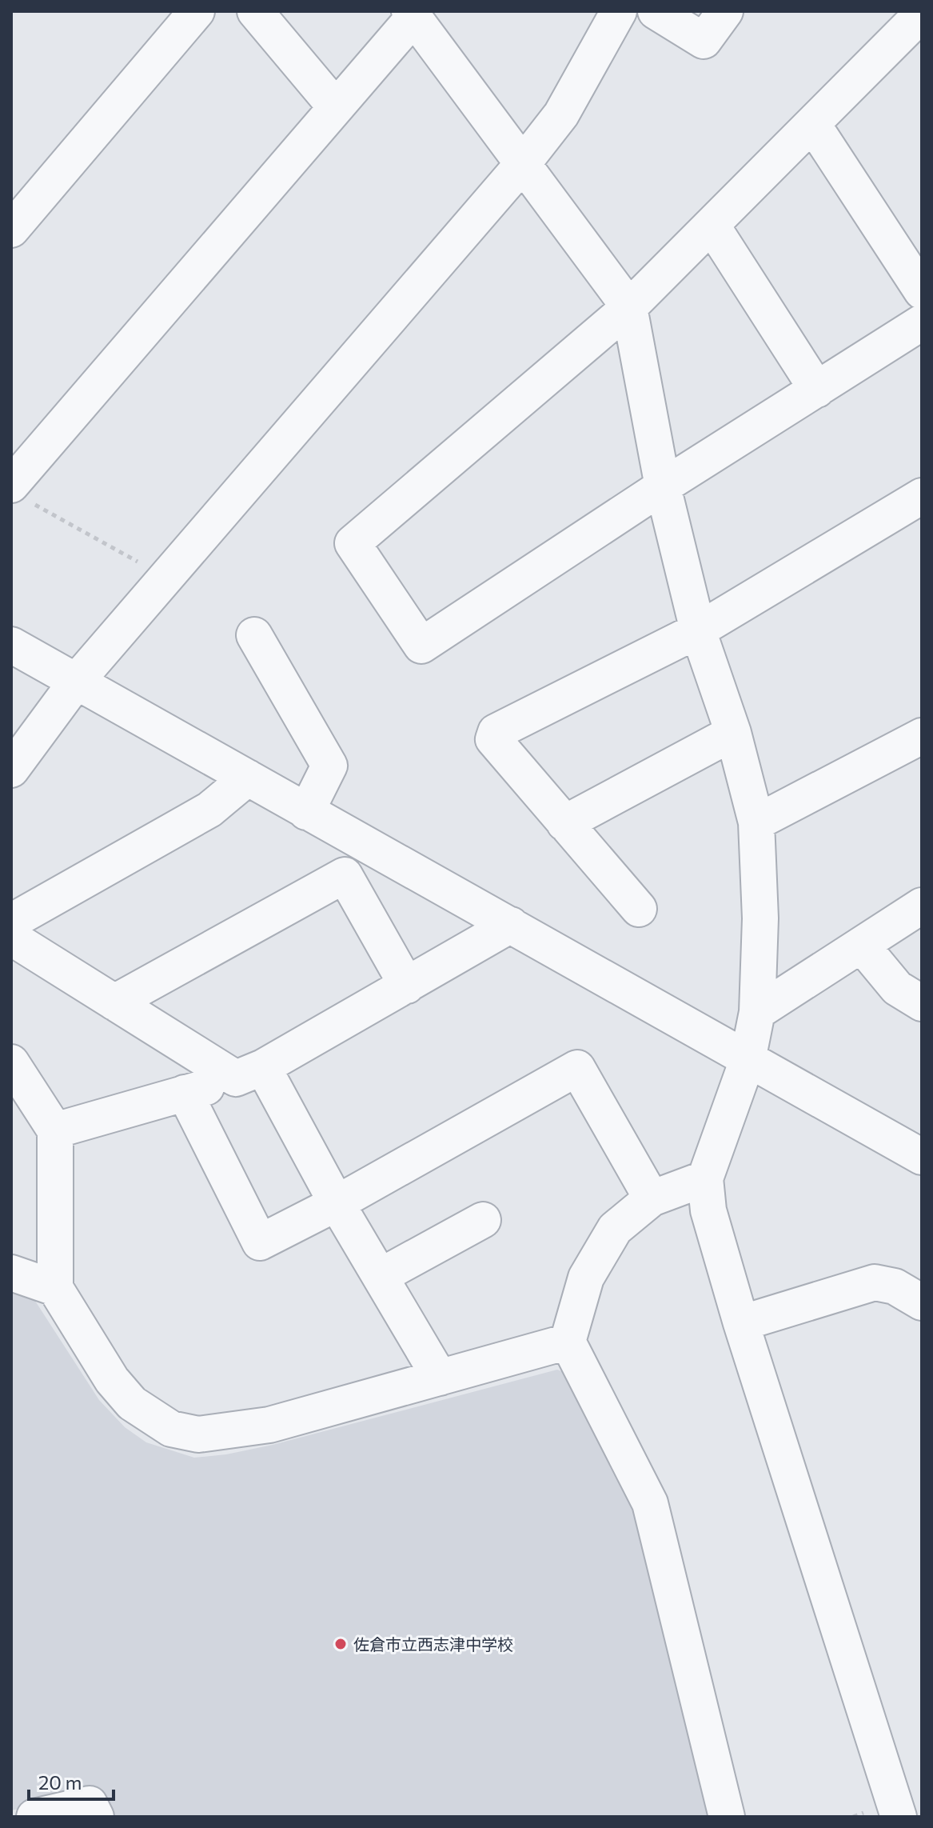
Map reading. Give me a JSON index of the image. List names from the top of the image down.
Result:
{
  "places": ["佐倉市立西志津中学校"],
  "scale_bar": "20 m"
}
